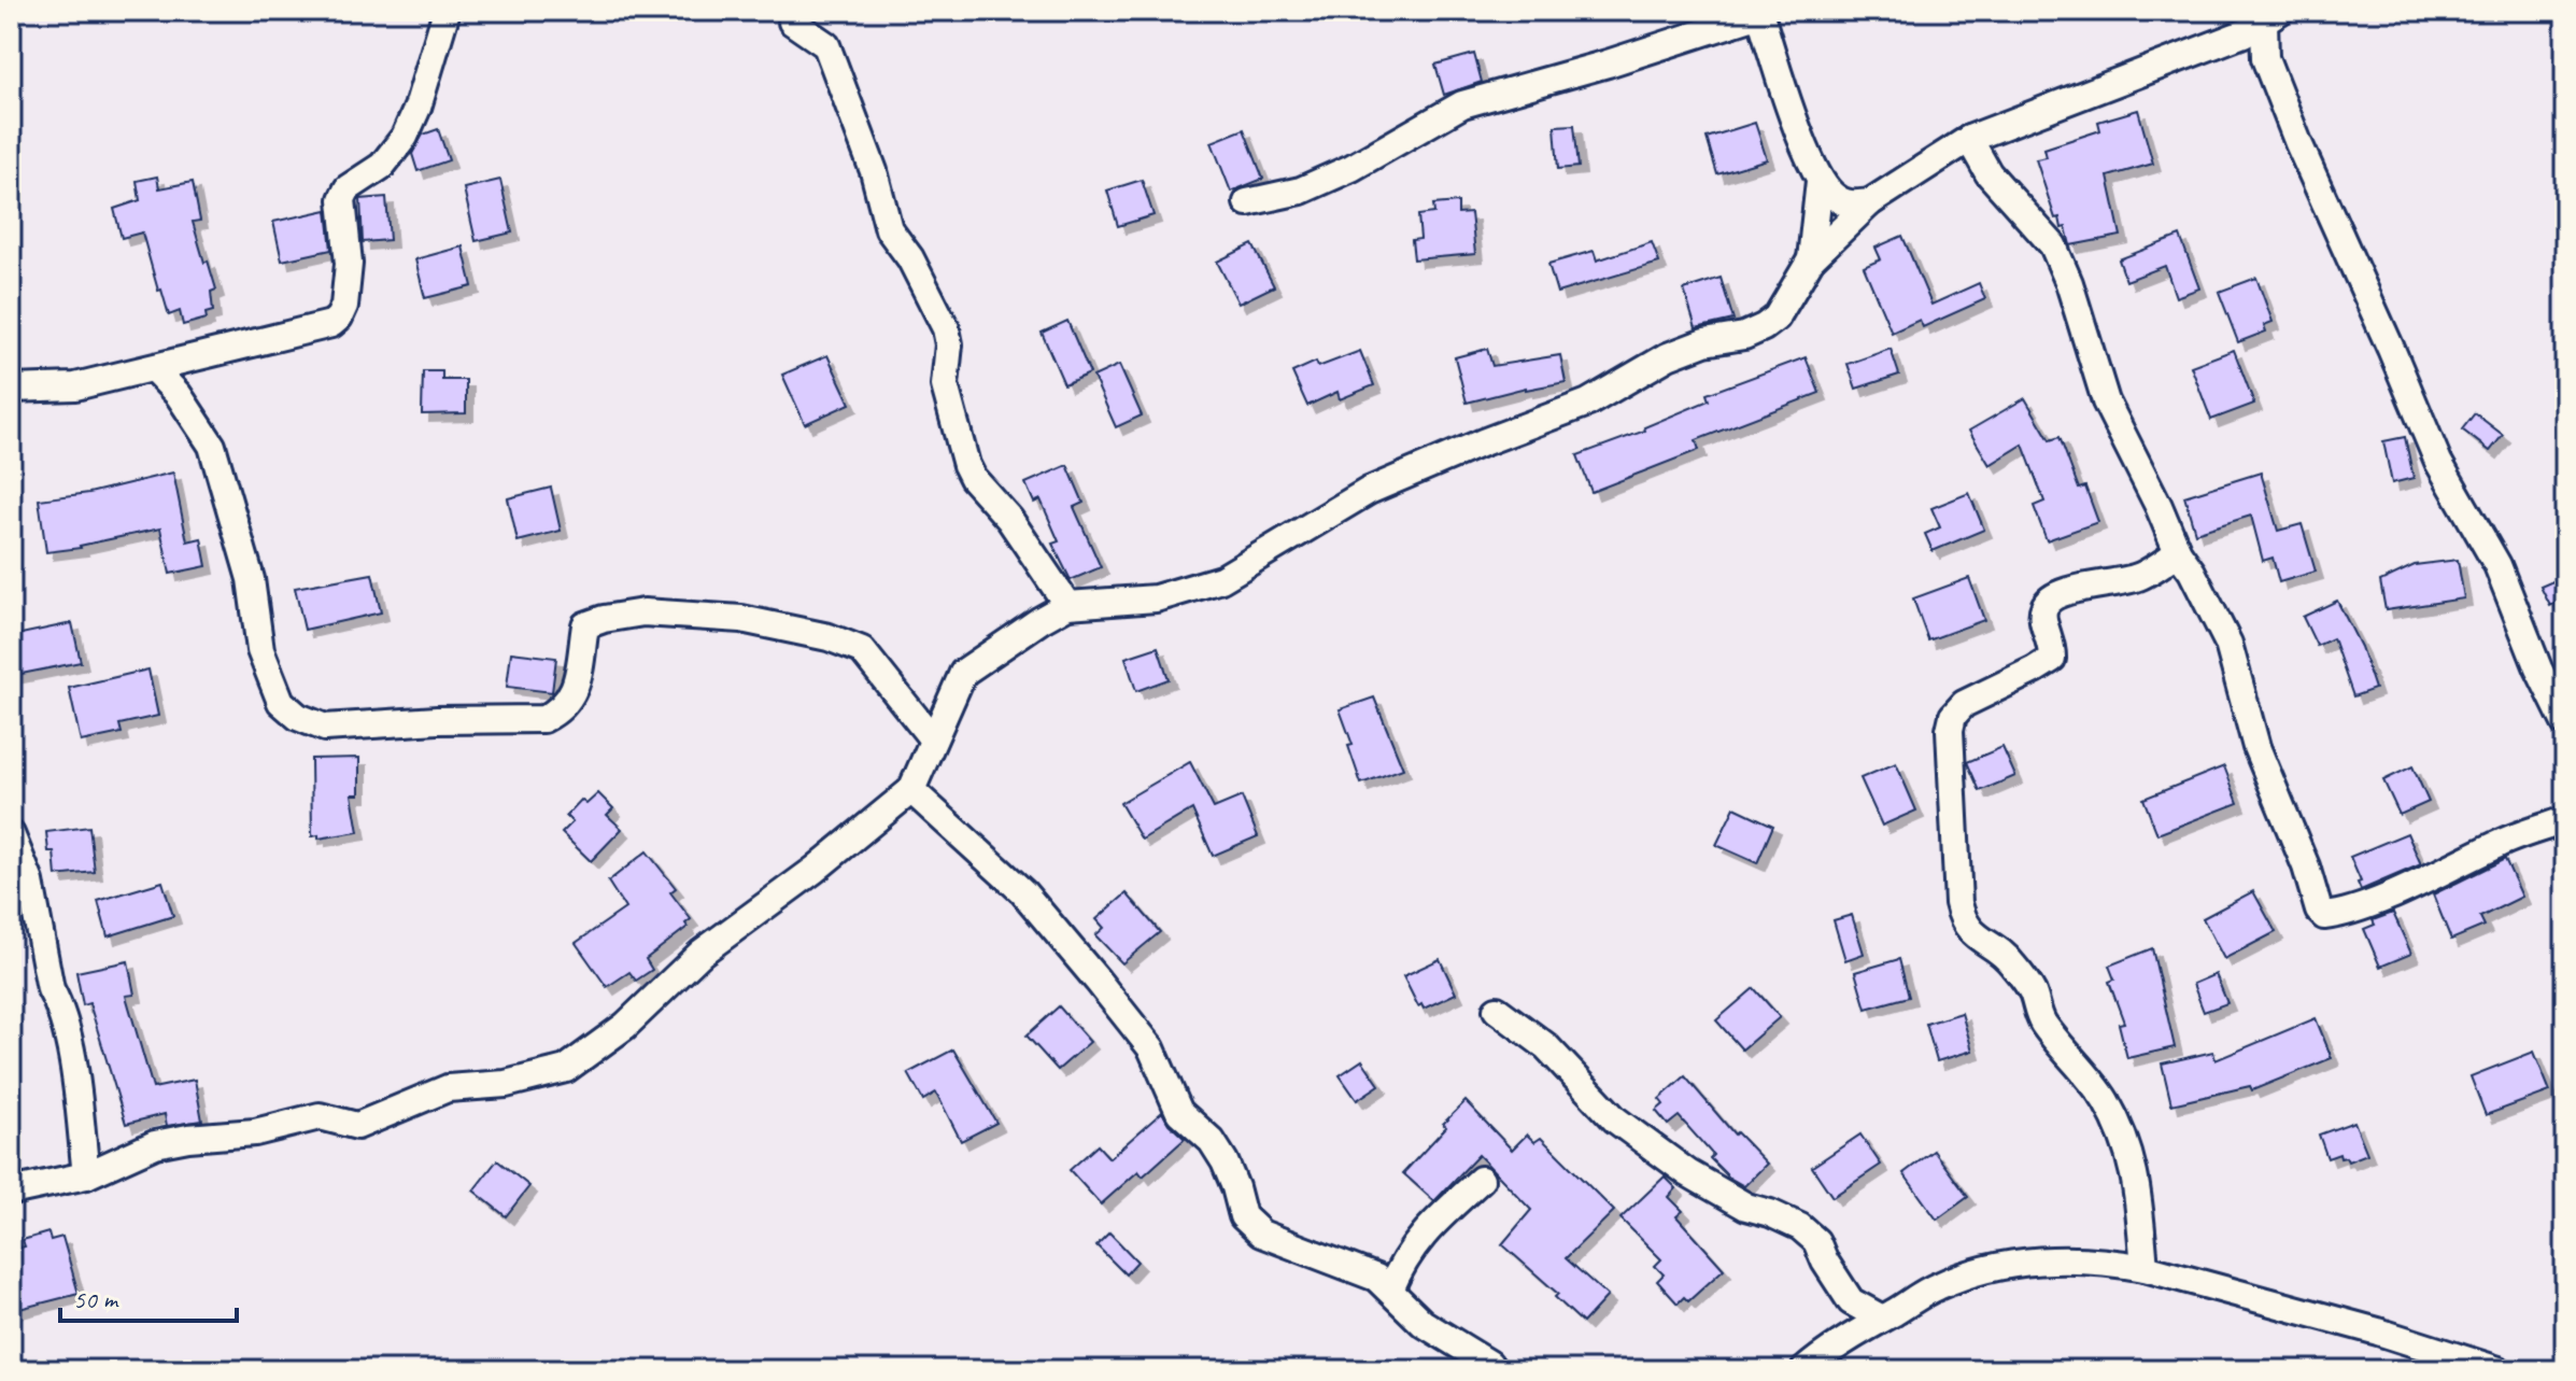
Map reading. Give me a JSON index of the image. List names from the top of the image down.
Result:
{
  "scale_bar": "50 m"
}
